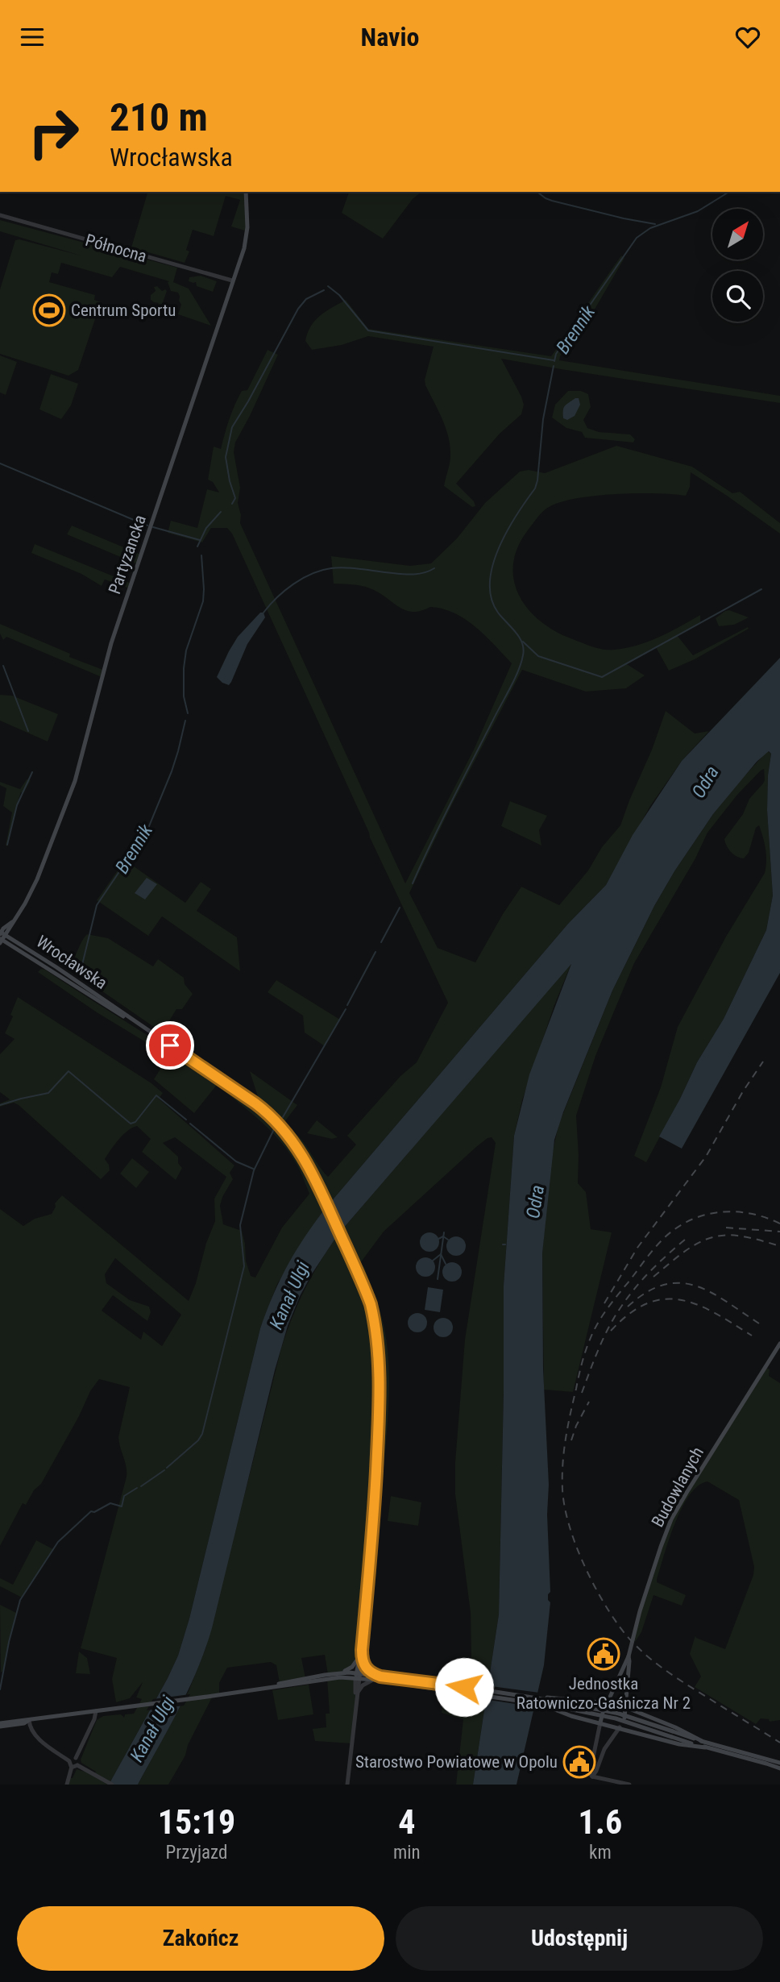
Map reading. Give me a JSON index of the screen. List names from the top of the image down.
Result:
{
  "streets": {
    "main road": ["Partyzancka", "Wrocławska", "Budowlanych"],
    "street": ["Północna"]
  },
  "crossings": [
    ["Północna", "Partyzancka"],
    ["Partyzancka", "Wrocławska"]
  ],
  "water": ["Brennik", "Odra", "Kanał Ulgi"],
  "places": {
    "sports": ["Centrum Sportu"],
    "public building": ["Jednostka Ratowniczo-Gaśnicza Nr 2", "Starostwo Powiatowe w Opolu"]
  },
  "north": "top right",
  "page": {
    "header": "Navio",
    "turn": ["210 m", "Wrocławska"],
    "eta": [
      "15:19",
      "Przyjazd",
      "4",
      "min",
      "1.6",
      "km"
    ],
    "buttons": ["Zakończ", "Udostępnij"]
  }
}
